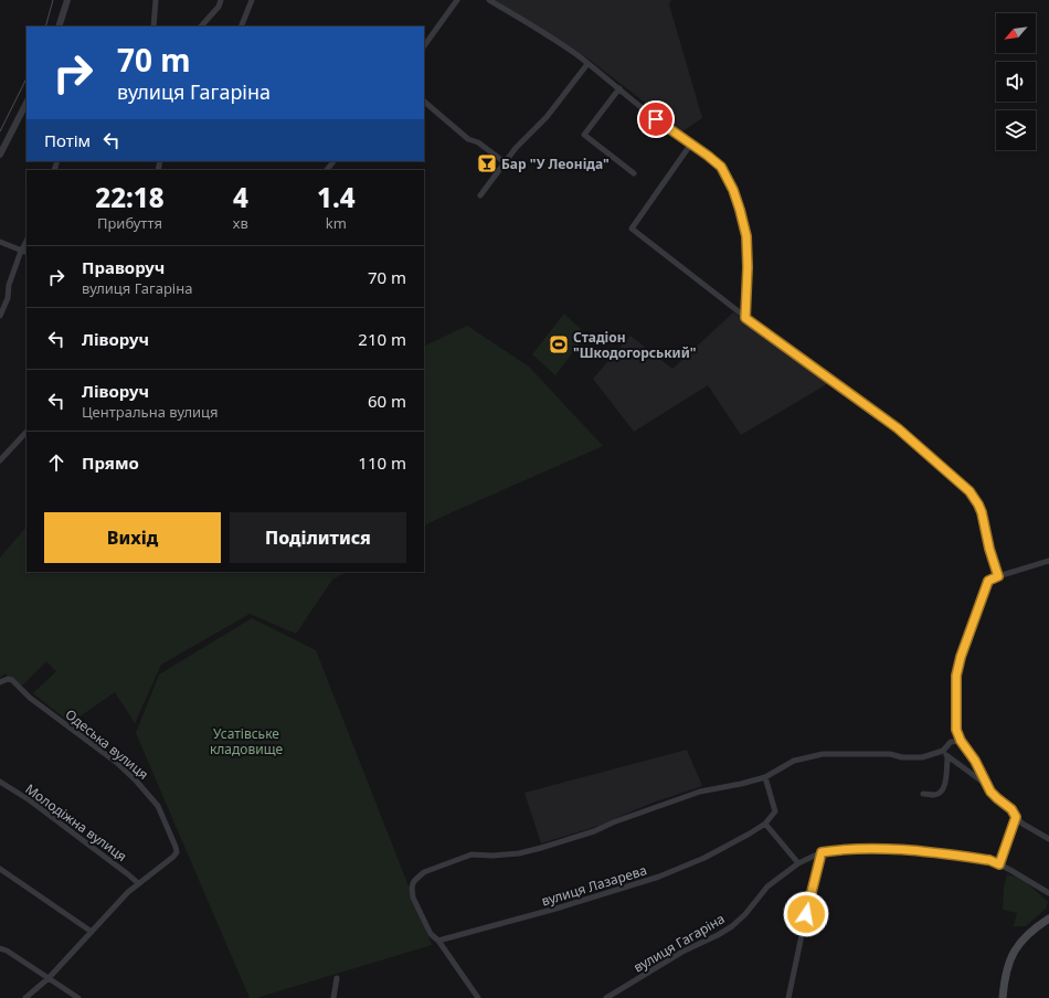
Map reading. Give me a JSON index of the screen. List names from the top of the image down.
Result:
{
  "streets": {
    "street": [
      "Одеська вулиця",
      "Молодіжна вулиця",
      "вулиця Лазарева",
      "вулиця Гагаріна"
    ]
  },
  "crossings": [
    ["Одеська вулиця", "Молодіжна вулиця"]
  ],
  "parks": ["Усатівське кладовище"],
  "places": {
    "bar": ["Бар \"У Леоніда\""],
    "sports": ["Стадіон \"Шкодогорський\""]
  },
  "north": "bottom left",
  "page": {
    "turn": ["70 m", "вулиця Гагаріна"],
    "then": "Потім",
    "eta": [
      "22:18",
      "Прибуття",
      "4",
      "хв",
      "1.4",
      "km"
    ],
    "list": [
      {
        "name": "Праворуч",
        "note": "вулиця Гагаріна",
        "value": "70 m"
      },
      {
        "name": "Ліворуч",
        "value": "210 m"
      },
      {
        "name": "Ліворуч",
        "note": "Центральна вулиця",
        "value": "60 m"
      },
      {
        "name": "Прямо",
        "value": "110 m"
      }
    ],
    "buttons": ["Вихід", "Поділитися"]
  }
}
